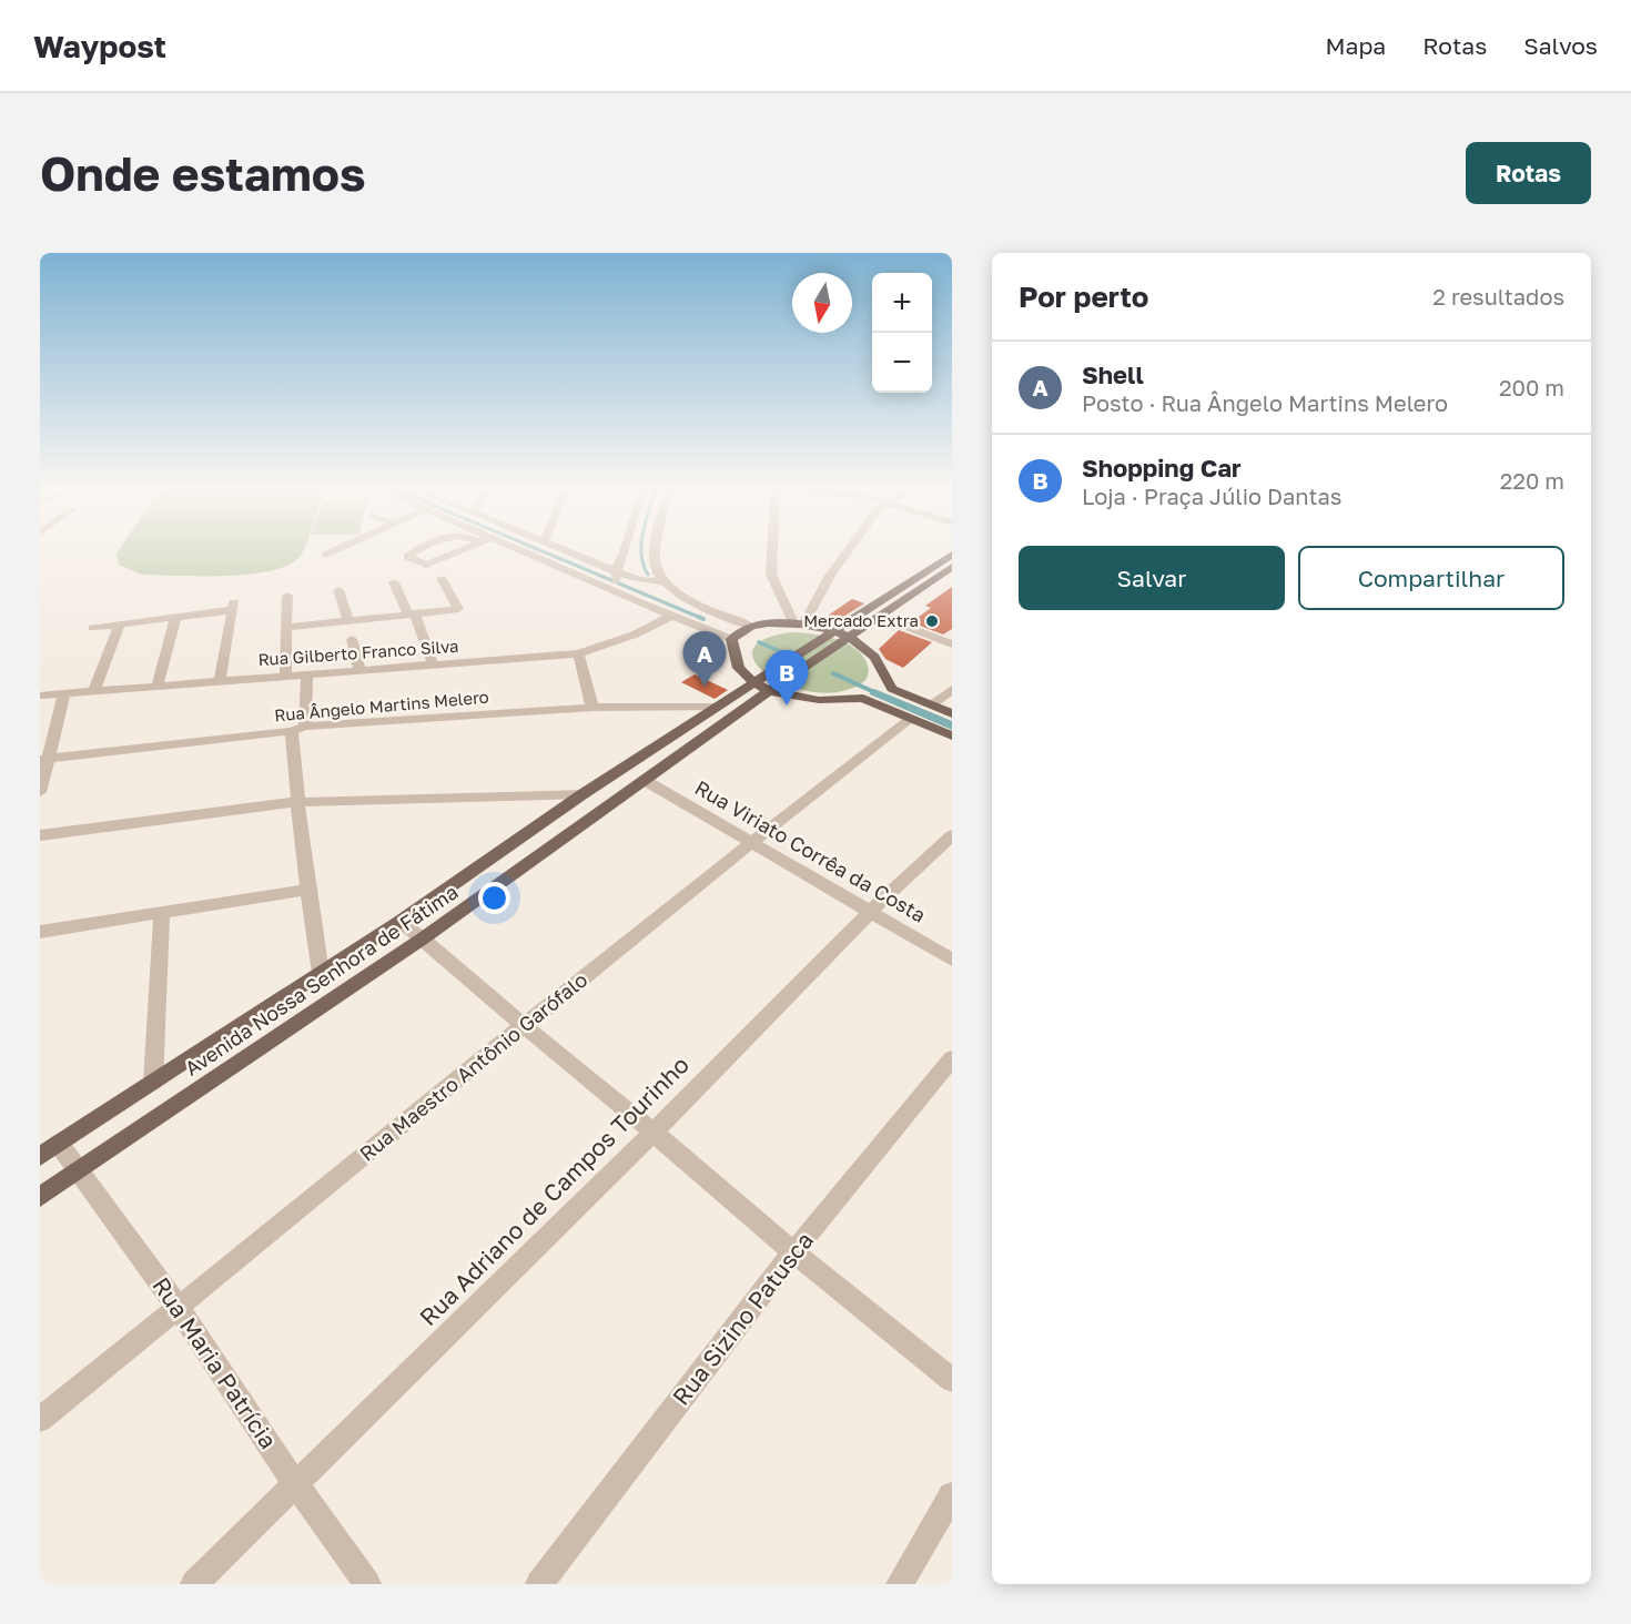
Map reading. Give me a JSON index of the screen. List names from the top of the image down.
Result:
{
  "streets": {
    "main road": ["Avenida Nossa Senhora de Fátima"],
    "street": [
      "Rua Gilberto Franco Silva",
      "Rua Ângelo Martins Melero",
      "Rua Viriato Corrêa da Costa",
      "Rua Maestro Antônio Garófalo",
      "Rua Adriano de Campos Tourinho",
      "Rua Sizino Patusca",
      "Rua Maria Patrícia"
    ]
  },
  "crossings": [
    ["Rua Ângelo Martins Melero", "Avenida Nossa Senhora de Fátima"],
    ["Rua Viriato Corrêa da Costa", "Avenida Nossa Senhora de Fátima"],
    ["Rua Viriato Corrêa da Costa", "Rua Maestro Antônio Garófalo"],
    ["Rua Viriato Corrêa da Costa", "Rua Adriano de Campos Tourinho"],
    ["Avenida Nossa Senhora de Fátima", "Rua Maria Patrícia"],
    ["Rua Maestro Antônio Garófalo", "Rua Maria Patrícia"],
    ["Rua Adriano de Campos Tourinho", "Rua Maria Patrícia"]
  ],
  "places": ["Mercado Extra"],
  "north": "bottom",
  "page": {
    "header": "Waypost",
    "nav": ["Mapa", "Rotas", "Salvos"],
    "buttons": [
      "Rotas",
      ["Salvar", "Compartilhar"]
    ],
    "title": "Onde estamos",
    "heading": ["Por perto", "2 resultados"],
    "map_buttons": ["+", "−"],
    "list": [
      {
        "mark": "A",
        "name": "Shell",
        "note": "Posto · Rua Ângelo Martins Melero",
        "value": "200 m"
      },
      {
        "mark": "B",
        "name": "Shopping Car",
        "note": "Loja · Praça Júlio Dantas",
        "value": "220 m"
      }
    ],
    "pins": ["A", "B"]
  }
}
